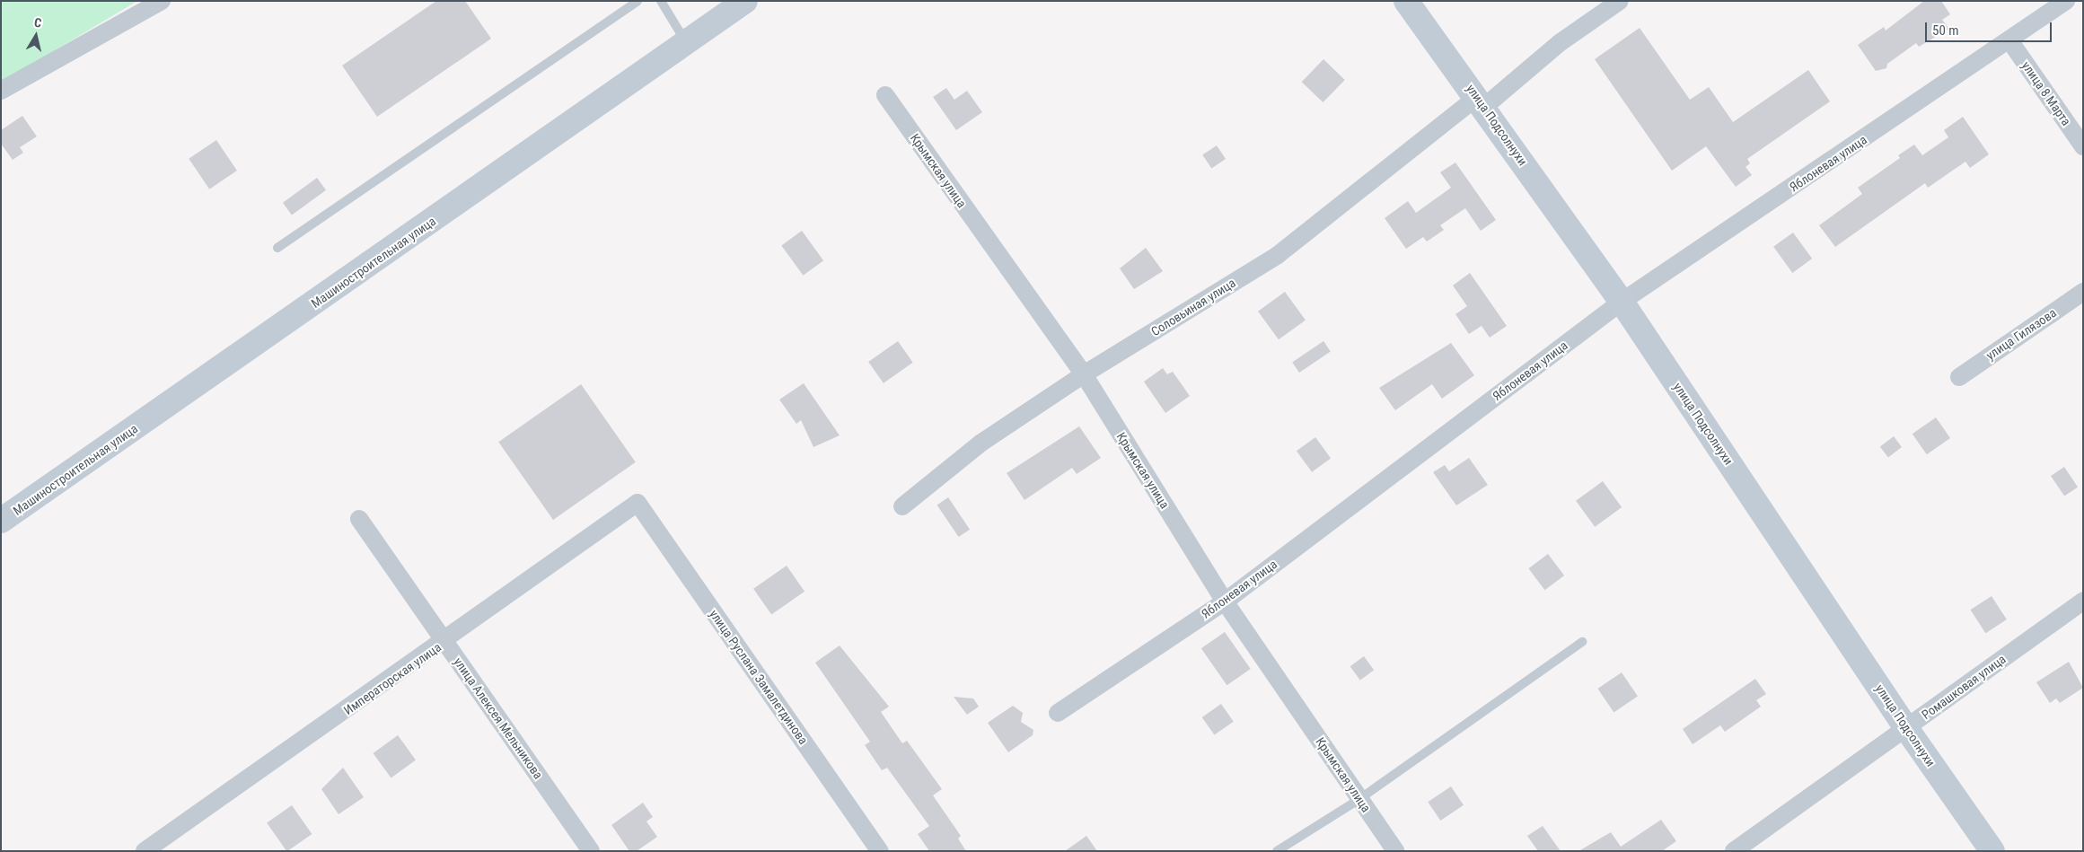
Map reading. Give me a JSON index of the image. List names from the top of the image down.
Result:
{
  "streets": {
    "street": [
      "улица 8 Марта",
      "улица Подсолнухи",
      "Яблоневая улица",
      "Крымская улица",
      "Машиностроительная улица",
      "Соловьиная улица",
      "улица Гилязова",
      "улица Руслана Замалетдинова",
      "Императорская улица",
      "Ромашковая улица",
      "улица Алексея Мельникова"
    ]
  },
  "crossings": [
    ["улица 8 Марта", "Яблоневая улица"],
    ["улица Подсолнухи", "Яблоневая улица"],
    ["улица Подсолнухи", "Соловьиная улица"],
    ["улица Подсолнухи", "Ромашковая улица"],
    ["Яблоневая улица", "Крымская улица"],
    ["Крымская улица", "Соловьиная улица"],
    ["улица Руслана Замалетдинова", "Императорская улица"],
    ["Императорская улица", "улица Алексея Мельникова"]
  ],
  "scale_bar": "50 m",
  "north": "top"
}
